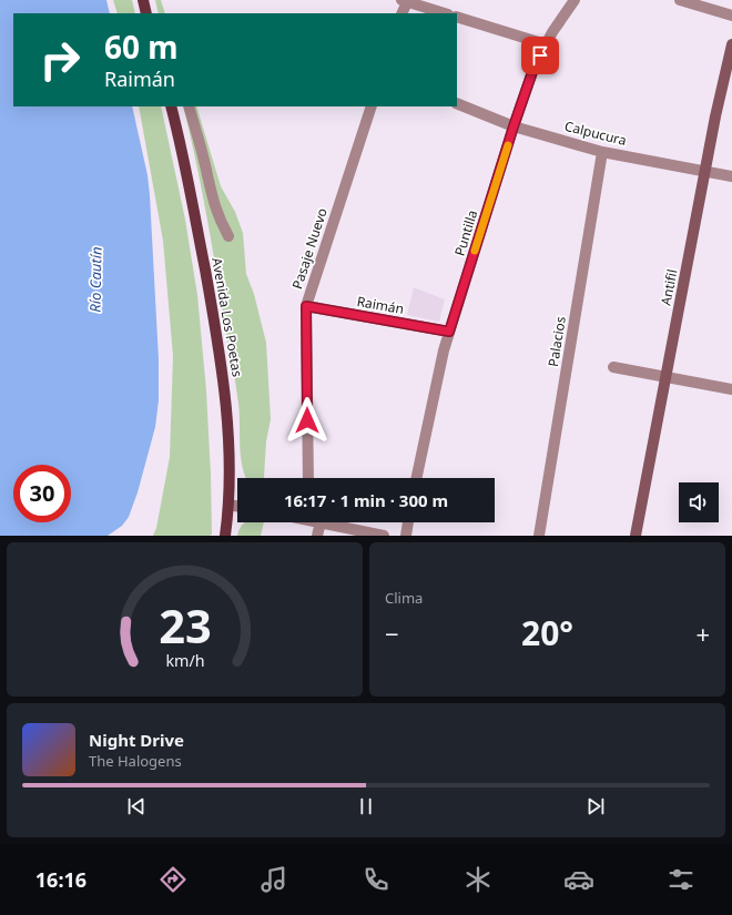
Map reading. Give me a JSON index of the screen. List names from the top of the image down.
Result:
{
  "streets": {
    "main road": ["Avenida Los Poetas"],
    "street": [
      "Calpucura",
      "Puntilla",
      "Pasaje Nuevo",
      "Antifil",
      "Raimán",
      "Palacios"
    ]
  },
  "crossings": [
    ["Calpucura", "Puntilla"],
    ["Calpucura", "Antifil"],
    ["Calpucura", "Palacios"],
    ["Puntilla", "Raimán"],
    ["Pasaje Nuevo", "Raimán"]
  ],
  "water": ["Río Cautín"],
  "page": {
    "turn": ["60 m", "Raimán"],
    "limit": "30",
    "trip": "16:17 · 1 min · 300 m",
    "tile": "Clima",
    "heat": ["−", "20°", "+"],
    "song": ["Night Drive", "The Halogens"],
    "tabs": "16:16",
    "gauge": ["23", "km/h"]
  }
}
